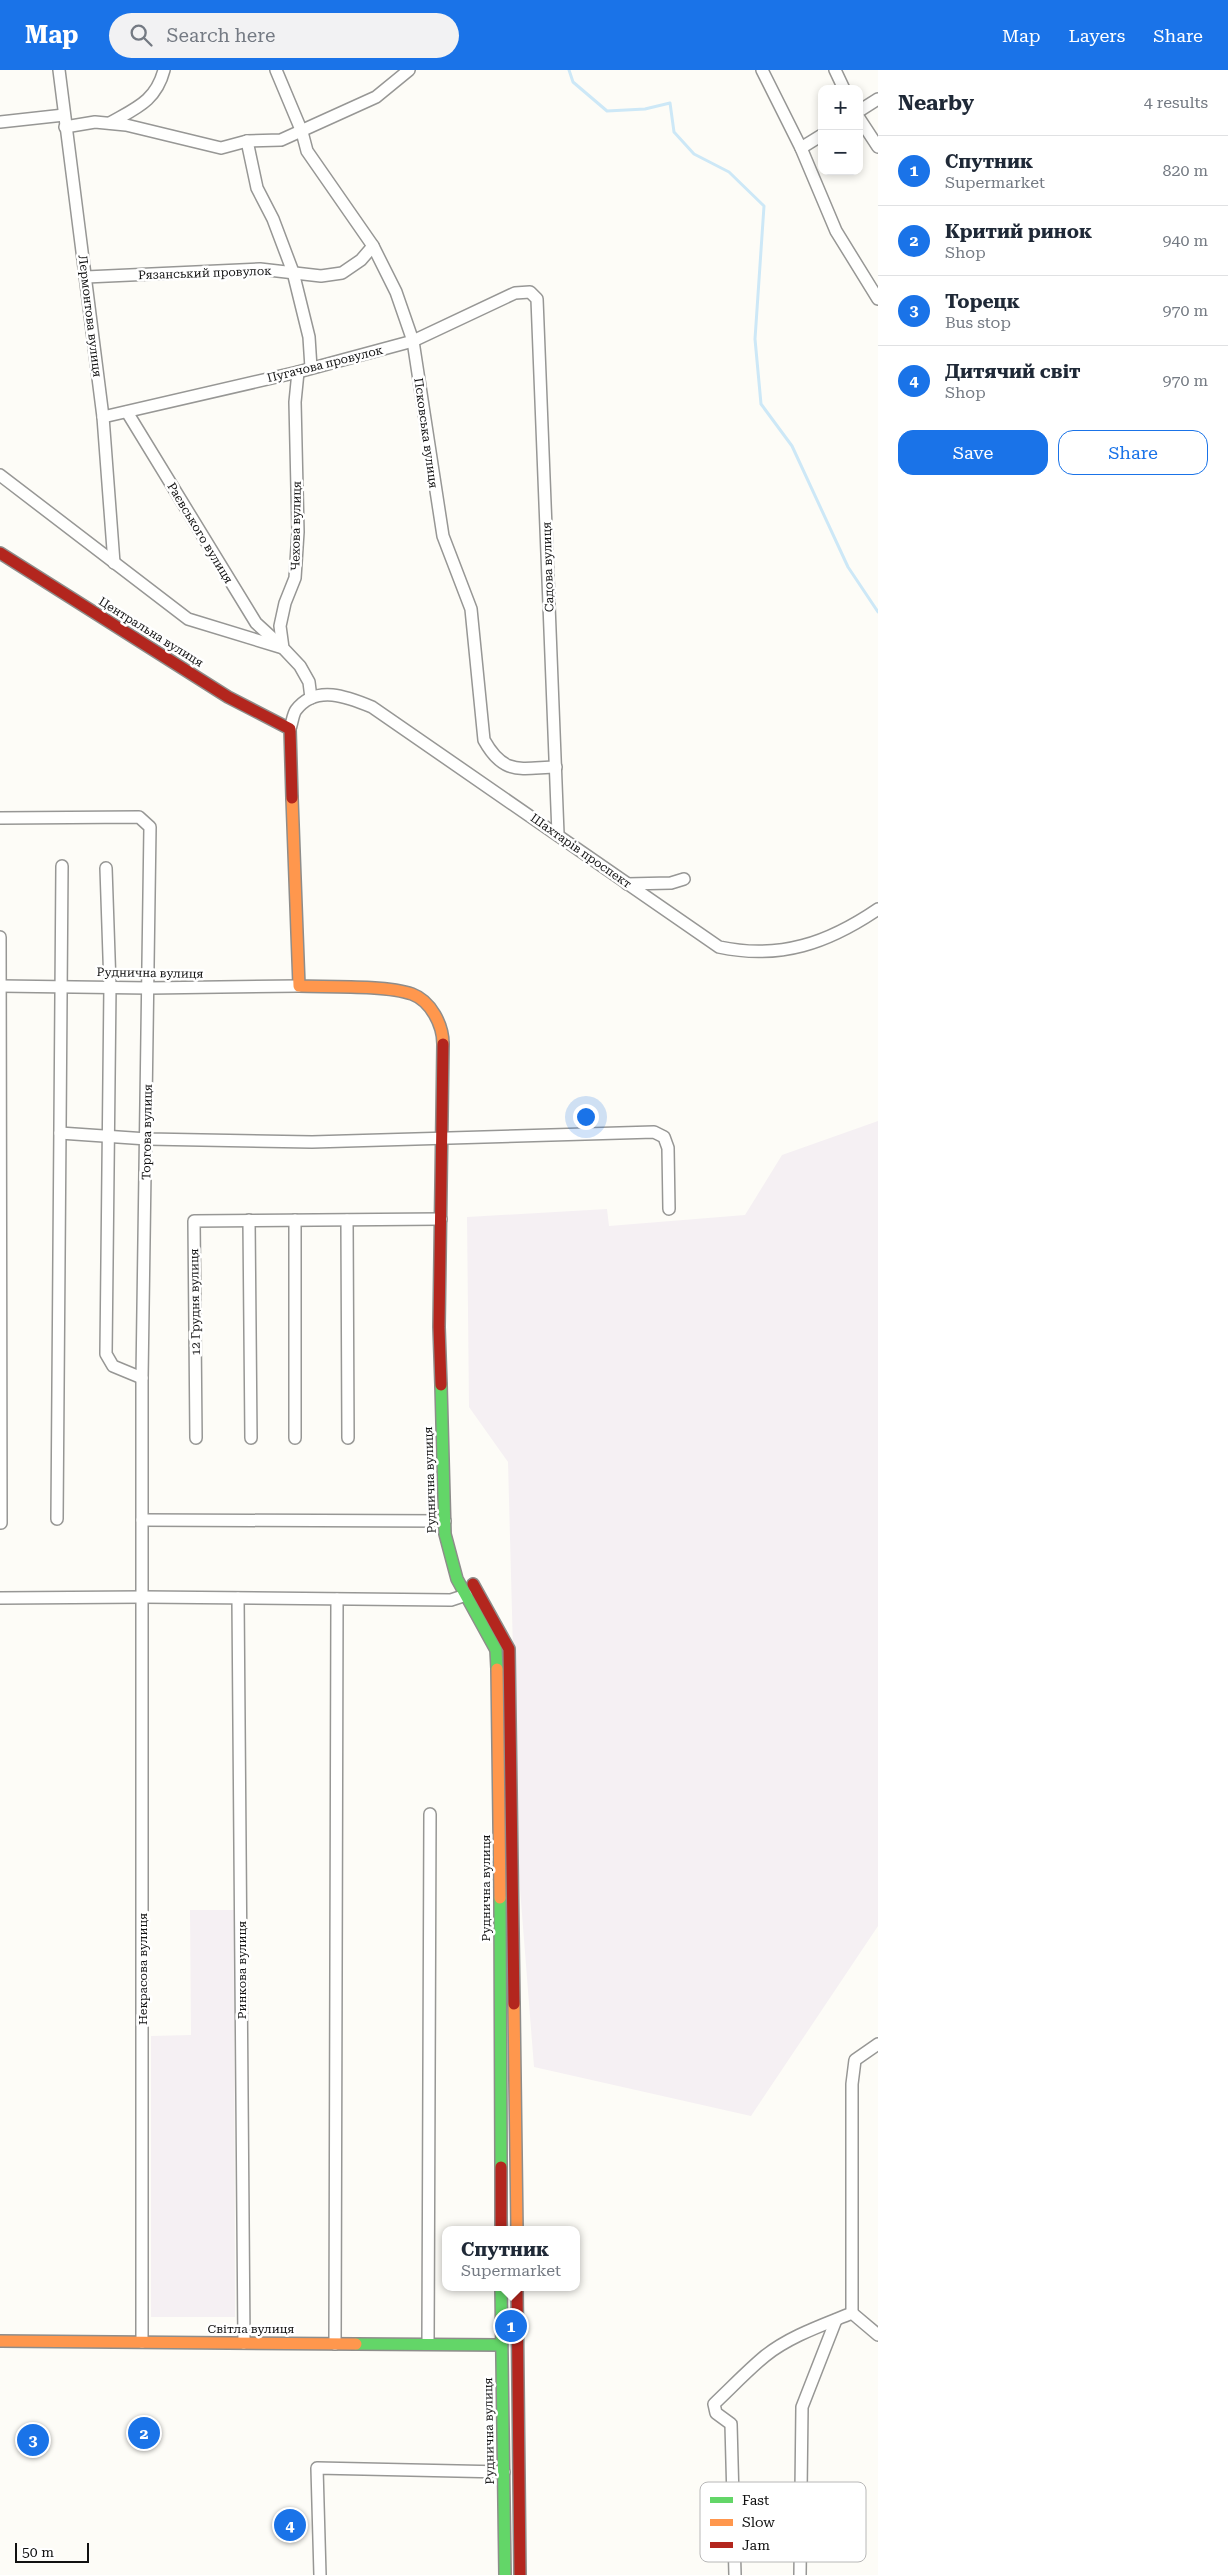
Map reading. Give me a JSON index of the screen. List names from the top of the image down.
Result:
{
  "streets": {
    "main road": ["Центральна вулиця", "Руднична вулиця", "Світла вулиця"],
    "street": [
      "Рязанський провулок",
      "Лєрмонтова вулиця",
      "Пугачова провулок",
      "Псковська вулиця",
      "Чехова вулиця",
      "Раєвського вулиця",
      "Садова вулиця",
      "Шахтарів проспект",
      "Торгова вулиця",
      "12 Грудня вулиця",
      "Некрасова вулиця",
      "Ринкова вулиця"
    ]
  },
  "crossings": [
    ["Рязанський провулок", "Лєрмонтова вулиця"],
    ["Рязанський провулок", "Псковська вулиця"],
    ["Лєрмонтова вулиця", "Пугачова провулок"],
    ["Пугачова провулок", "Псковська вулиця"],
    ["Пугачова провулок", "Чехова вулиця"],
    ["Пугачова провулок", "Раєвського вулиця"],
    ["Пугачова провулок", "Садова вулиця"],
    ["Псковська вулиця", "Садова вулиця"],
    ["Чехова вулиця", "Раєвського вулиця"],
    ["Садова вулиця", "Шахтарів проспект"],
    ["Руднична вулиця", "Торгова вулиця"],
    ["Руднична вулиця", "12 Грудня вулиця"],
    ["Руднична вулиця", "Світла вулиця"],
    ["Торгова вулиця", "Некрасова вулиця"],
    ["Некрасова вулиця", "Світла вулиця"],
    ["Ринкова вулиця", "Світла вулиця"]
  ],
  "legend": ["Fast", "Slow", "Jam"],
  "scale_bar": "50 m",
  "page": {
    "header": "Map",
    "search": "Search here",
    "nav": ["Map", "Layers", "Share"],
    "heading": ["Nearby", "4 results"],
    "map_buttons": ["+", "−"],
    "list": [
      {
        "mark": "1",
        "name": "Спутник",
        "note": "Supermarket",
        "value": "820 m"
      },
      {
        "mark": "2",
        "name": "Критий ринок",
        "note": "Shop",
        "value": "940 m"
      },
      {
        "mark": "3",
        "name": "Торецк",
        "note": "Bus stop",
        "value": "970 m"
      },
      {
        "mark": "4",
        "name": "Дитячий свiт",
        "note": "Shop",
        "value": "970 m"
      }
    ],
    "buttons": ["Save", "Share"],
    "popup": ["Спутник", "Supermarket"],
    "pins": [
      "1",
      "2",
      "3",
      "4"
    ],
    "scale": "50 m"
  }
}
